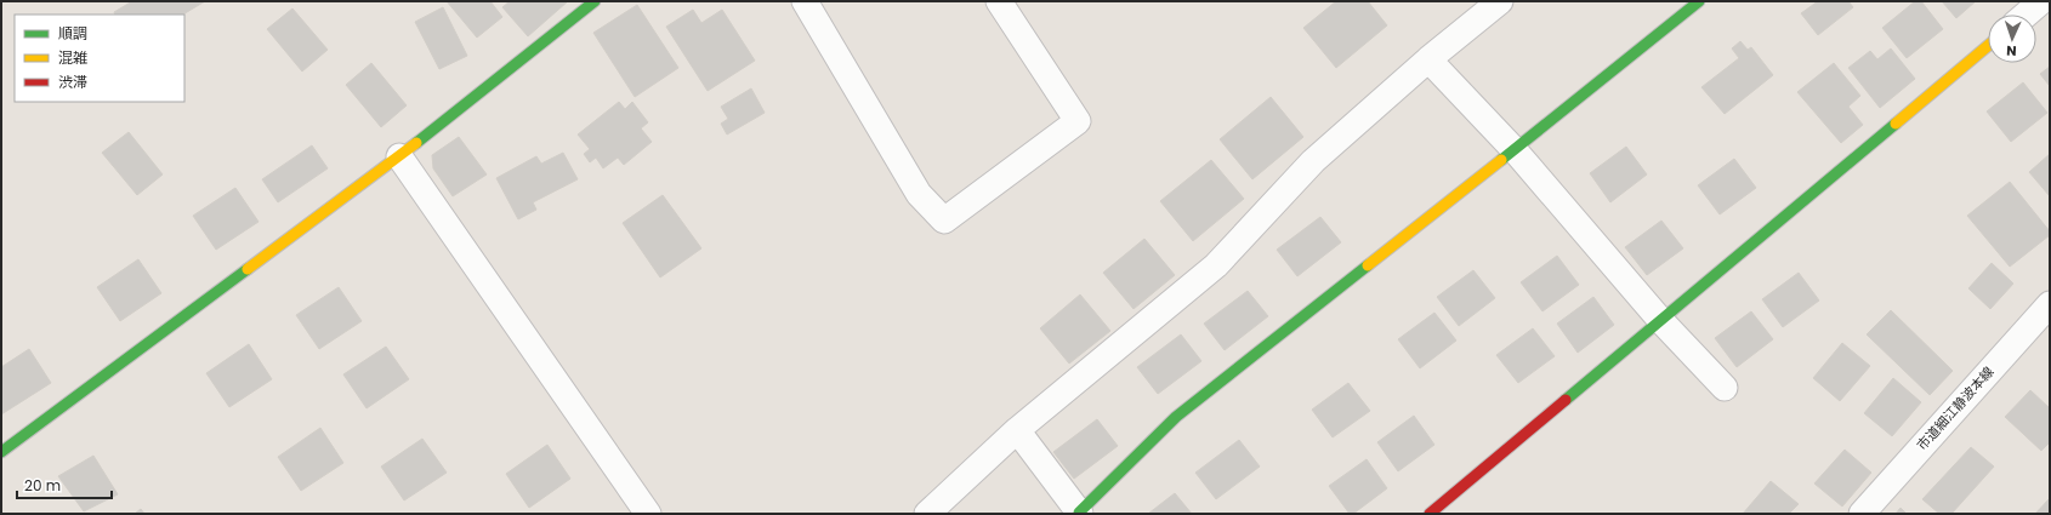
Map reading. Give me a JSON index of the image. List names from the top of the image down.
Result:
{
  "streets": {
    "street": ["市道細江静波本線"]
  },
  "legend": ["順調", "混雑", "渋滞"],
  "scale_bar": "20 m",
  "north": "bottom"
}
